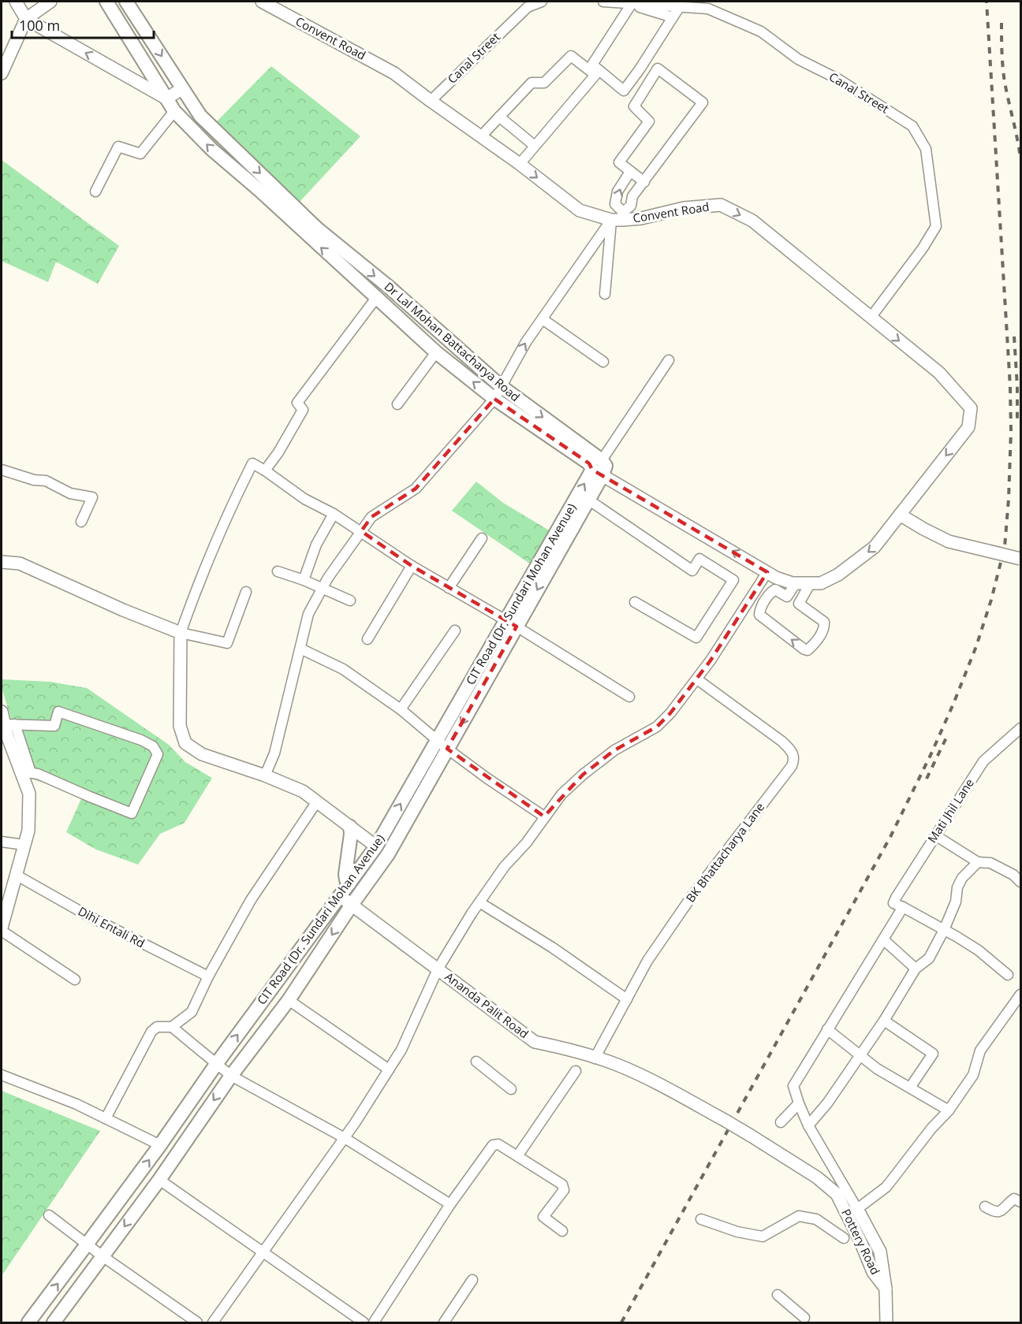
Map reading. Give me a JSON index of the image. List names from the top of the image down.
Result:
{
  "streets": {
    "main road": ["Dr Lal Mohan Battacharya Road", "CIT Road (Dr. Sundari Mohan Avenue)"],
    "street": [
      "Convent Road",
      "Canal Street",
      "Mati Jhil Lane",
      "BK Bhattacharya Lane",
      "Dihi Entali Rd",
      "Ananda Palit Road",
      "Pottery Road"
    ]
  },
  "crossings": [
    ["Convent Road", "Canal Street"],
    ["Convent Road", "Dr Lal Mohan Battacharya Road"],
    ["Convent Road", "CIT Road (Dr. Sundari Mohan Avenue)"],
    ["Dr Lal Mohan Battacharya Road", "CIT Road (Dr. Sundari Mohan Avenue)"],
    ["CIT Road (Dr. Sundari Mohan Avenue)", "Ananda Palit Road"],
    ["BK Bhattacharya Lane", "Ananda Palit Road"],
    ["Ananda Palit Road", "Pottery Road"]
  ],
  "scale_bar": "100 m"
}
